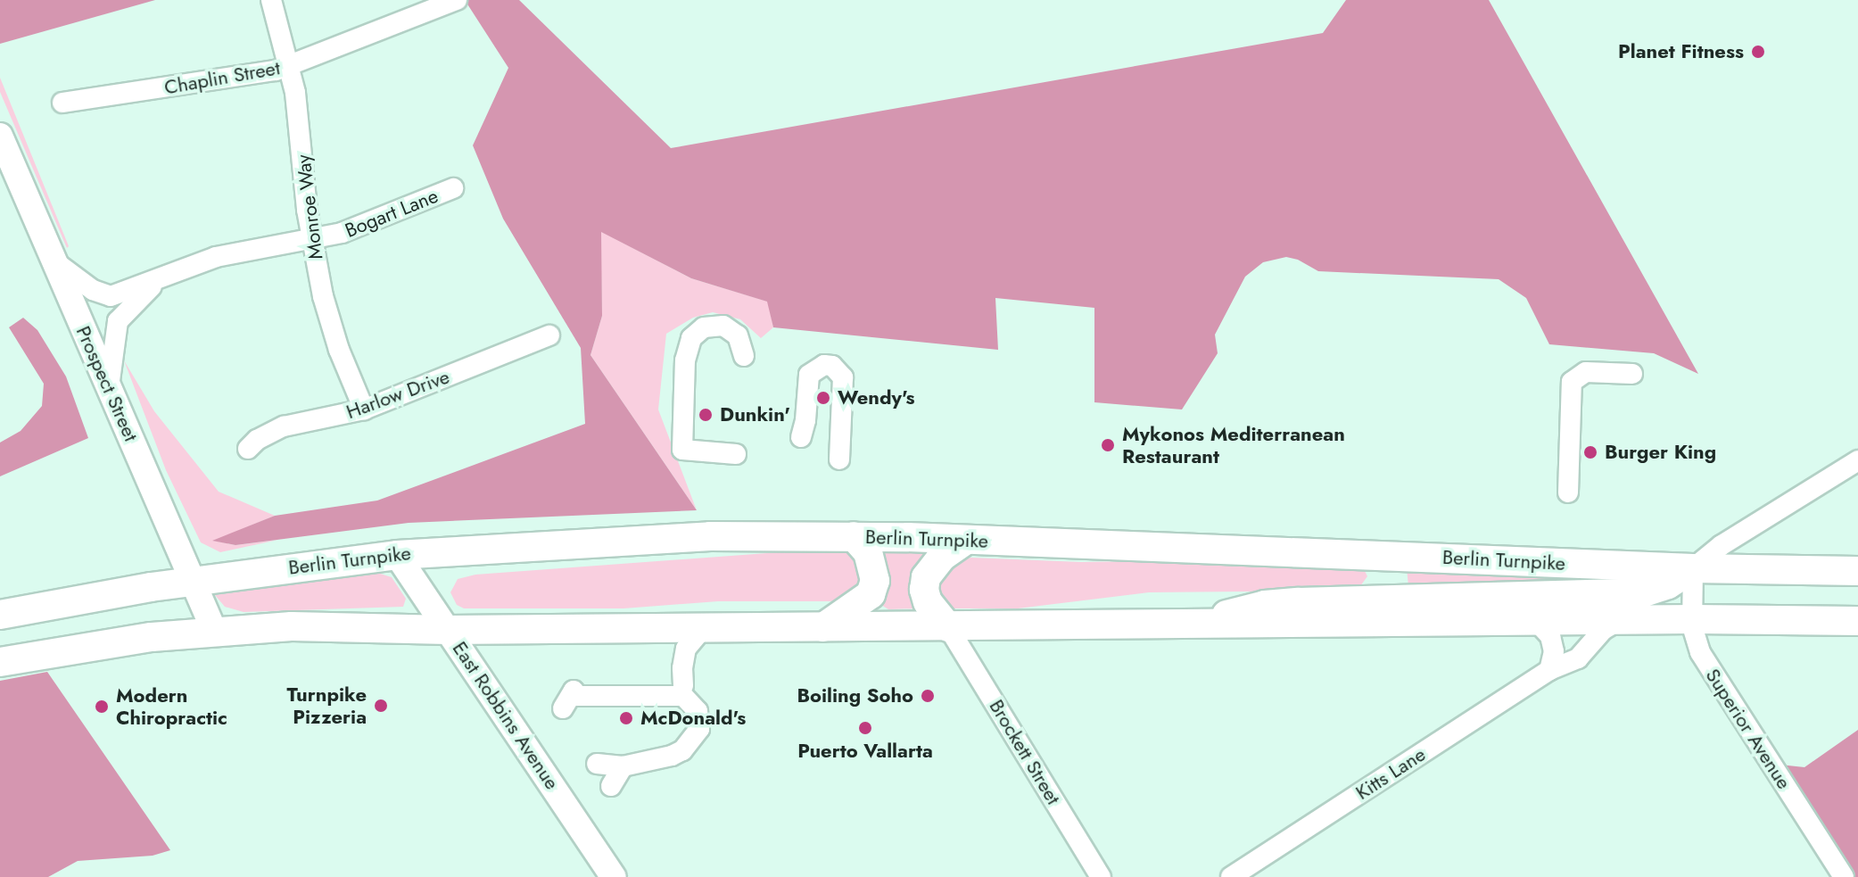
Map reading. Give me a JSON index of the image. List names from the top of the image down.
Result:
{
  "streets": {
    "highway": ["Berlin Turnpike"],
    "main road": ["Prospect Street", "East Robbins Avenue"],
    "street": [
      "Chaplin Street",
      "Monroe Way",
      "Bogart Lane",
      "Harlow Drive",
      "Superior Avenue",
      "Brockett Street",
      "Kitts Lane"
    ]
  },
  "crossings": [
    ["Chaplin Street", "Monroe Way"],
    ["Monroe Way", "Bogart Lane"],
    ["Monroe Way", "Harlow Drive"],
    ["Bogart Lane", "Prospect Street"],
    ["Prospect Street", "Berlin Turnpike"],
    ["Berlin Turnpike", "East Robbins Avenue"],
    ["Berlin Turnpike", "Superior Avenue"]
  ],
  "places": [
    "Planet Fitness",
    "Wendy's",
    "Dunkin'",
    "Mykonos Mediterranean Restaurant",
    "Burger King",
    "Boiling Soho",
    "Turnpike Pizzeria",
    "Modern Chiropractic",
    "McDonald's",
    "Puerto Vallarta"
  ]
}
